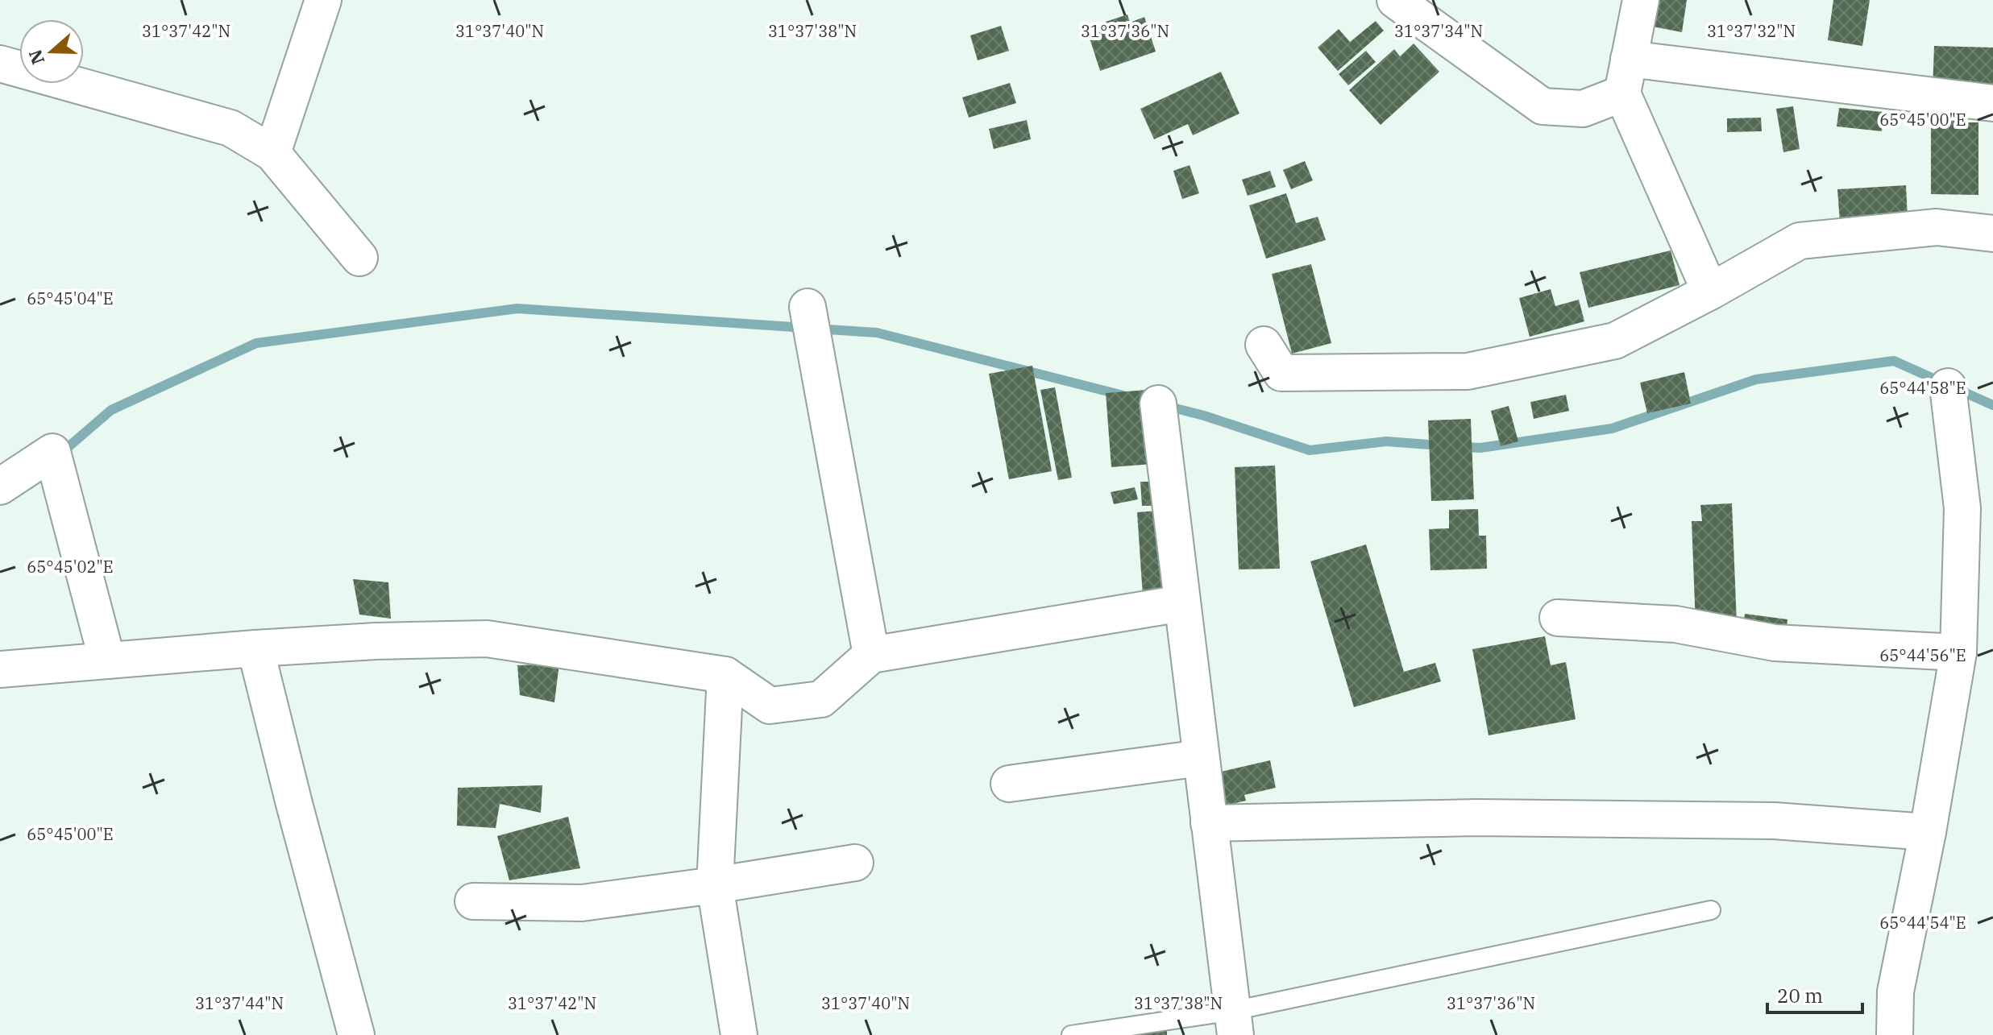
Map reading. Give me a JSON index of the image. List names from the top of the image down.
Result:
{
  "scale_bar": "20 m",
  "north": "left",
  "coordinates": [
    "31°37'34\"N",
    "31°37'42\"N",
    "31°37'40\"N",
    "31°37'38\"N",
    "31°37'36\"N",
    "31°37'32\"N",
    "65°45'00\"E",
    "65°45'04\"E",
    "65°44'58\"E",
    "65°45'02\"E",
    "65°44'56\"E",
    "65°44'54\"E",
    "31°37'44\"N"
  ]
}
